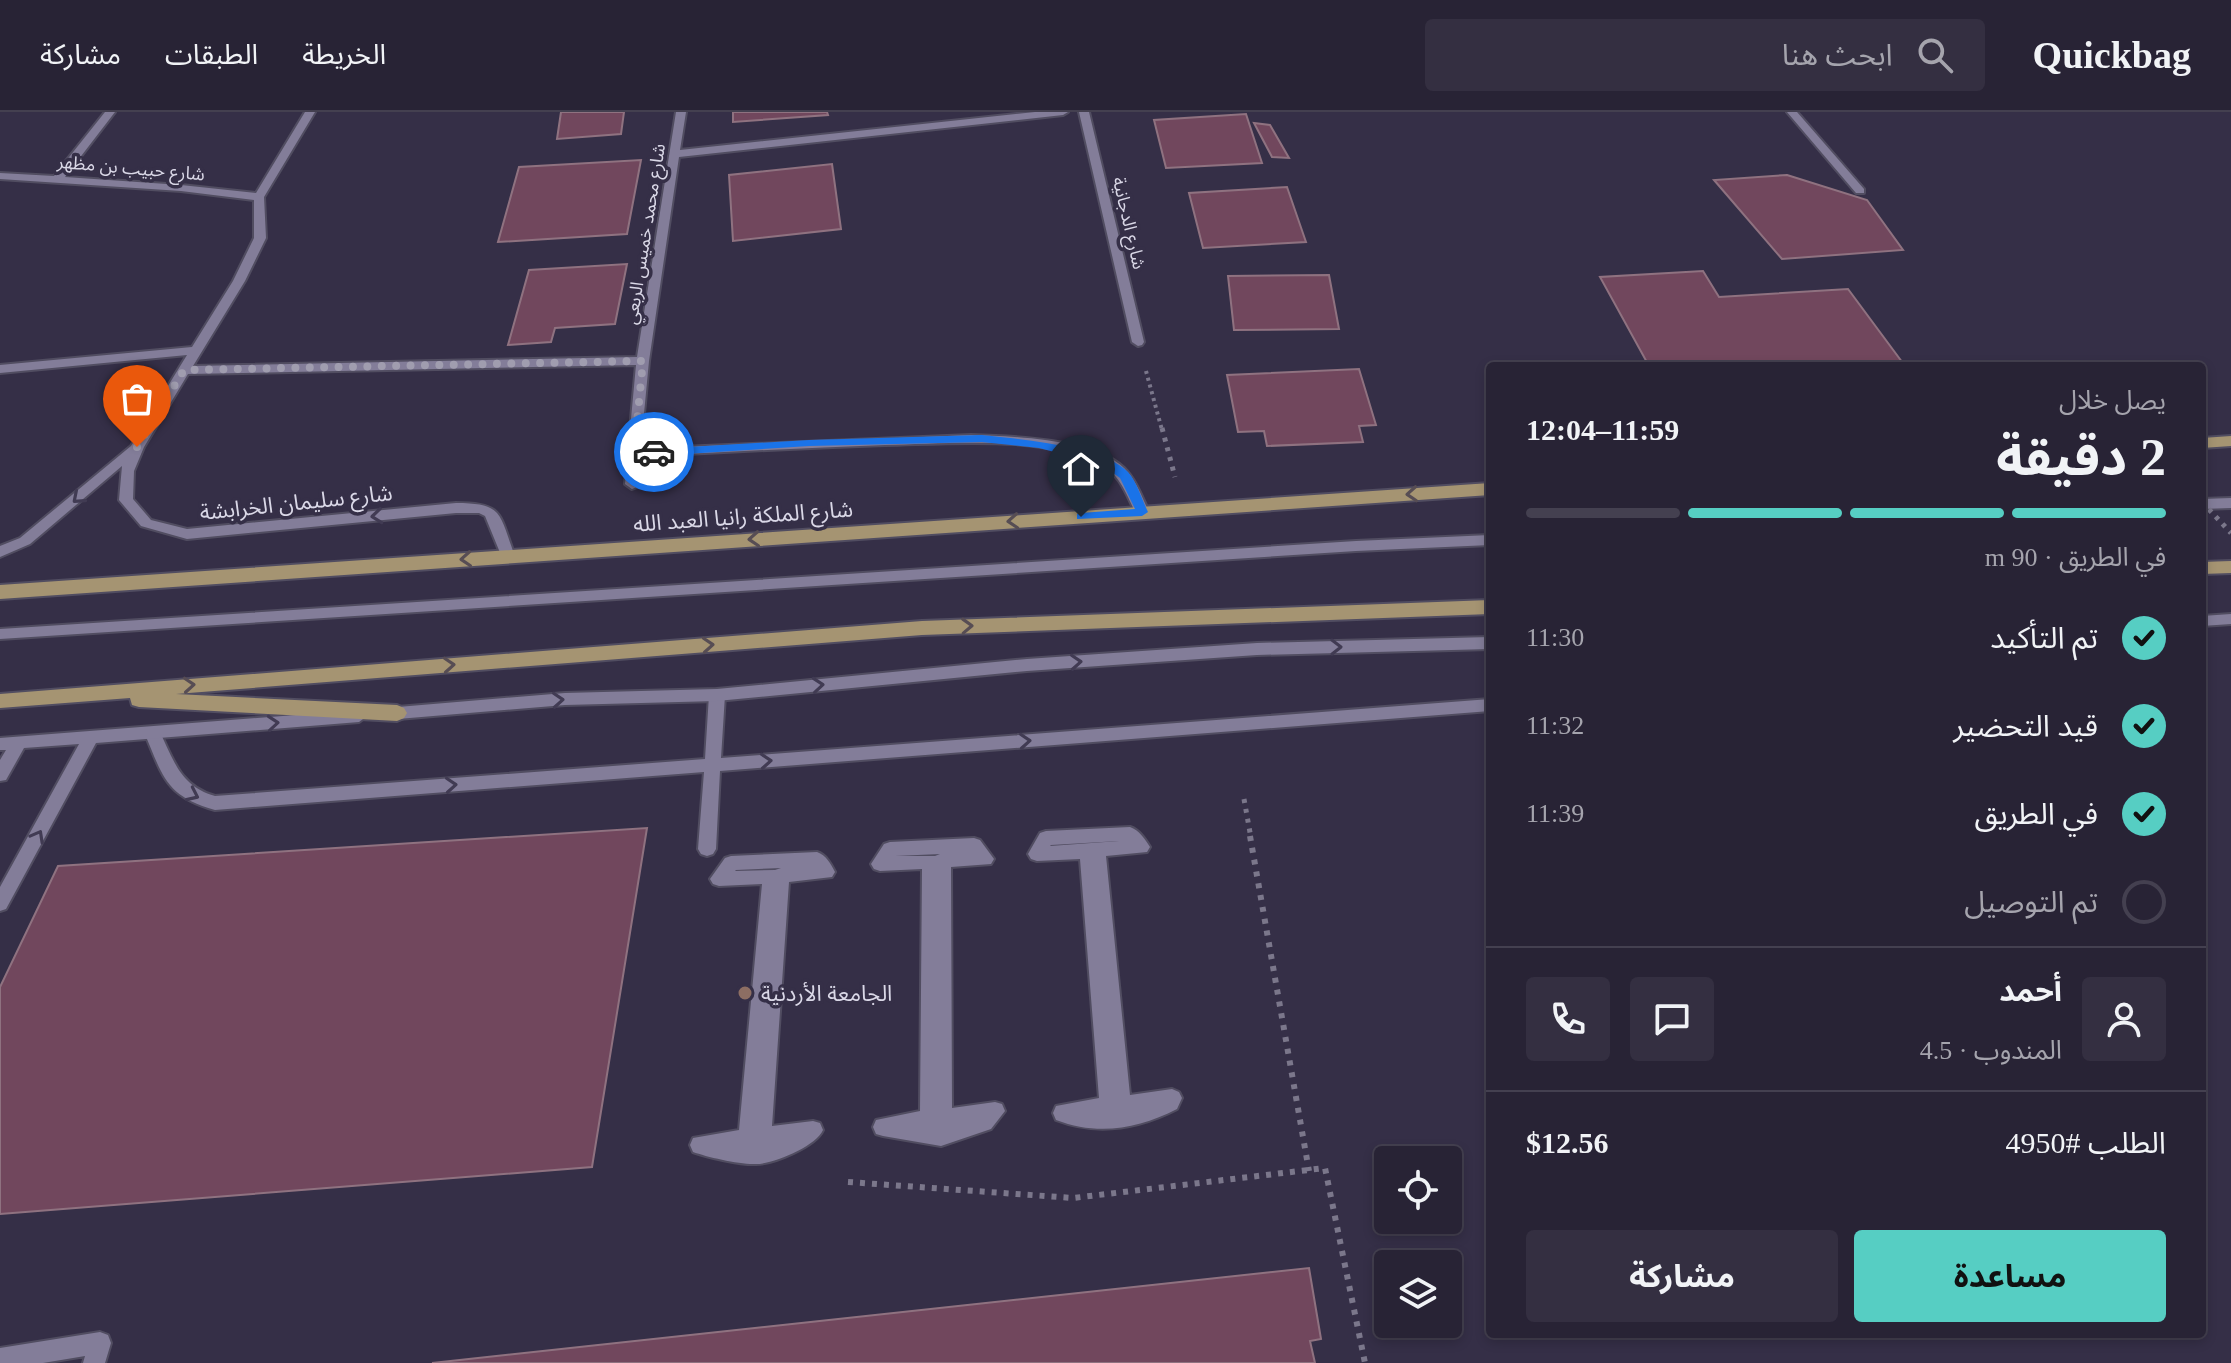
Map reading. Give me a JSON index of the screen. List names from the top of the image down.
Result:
{
  "streets": {
    "main road": ["شارع الملكة رانيا العبد الله"],
    "street": [
      "شارع حبيب بن مظهر",
      "شارع الدجانية",
      "شارع محمد خميس الربعي",
      "شارع سليمان الخرابشة"
    ]
  },
  "crossings": [
    ["شارع حبيب بن مظهر", "شارع سليمان الخرابشة"],
    ["شارع سليمان الخرابشة", "شارع الملكة رانيا العبد الله"]
  ],
  "places": ["الجامعة الأردنية"],
  "page": {
    "header": "Quickbag",
    "search": "ابحث هنا",
    "nav": ["الخريطة", "الطبقات", "مشاركة"],
    "heading": ["2 دقيقة", "يصل خلال", "11:59–12:04"],
    "panel": [
      "أحمد",
      "المندوب · 4.5",
      "الطلب #4950",
      "$12.56"
    ],
    "bar": "في الطريق · 90 m",
    "list": [
      ["تم التأكيد", "11:30"],
      ["قيد التحضير", "11:32"],
      ["في الطريق", "11:39"],
      "تم التوصيل"
    ],
    "buttons": ["مساعدة", "مشاركة"]
  }
}
